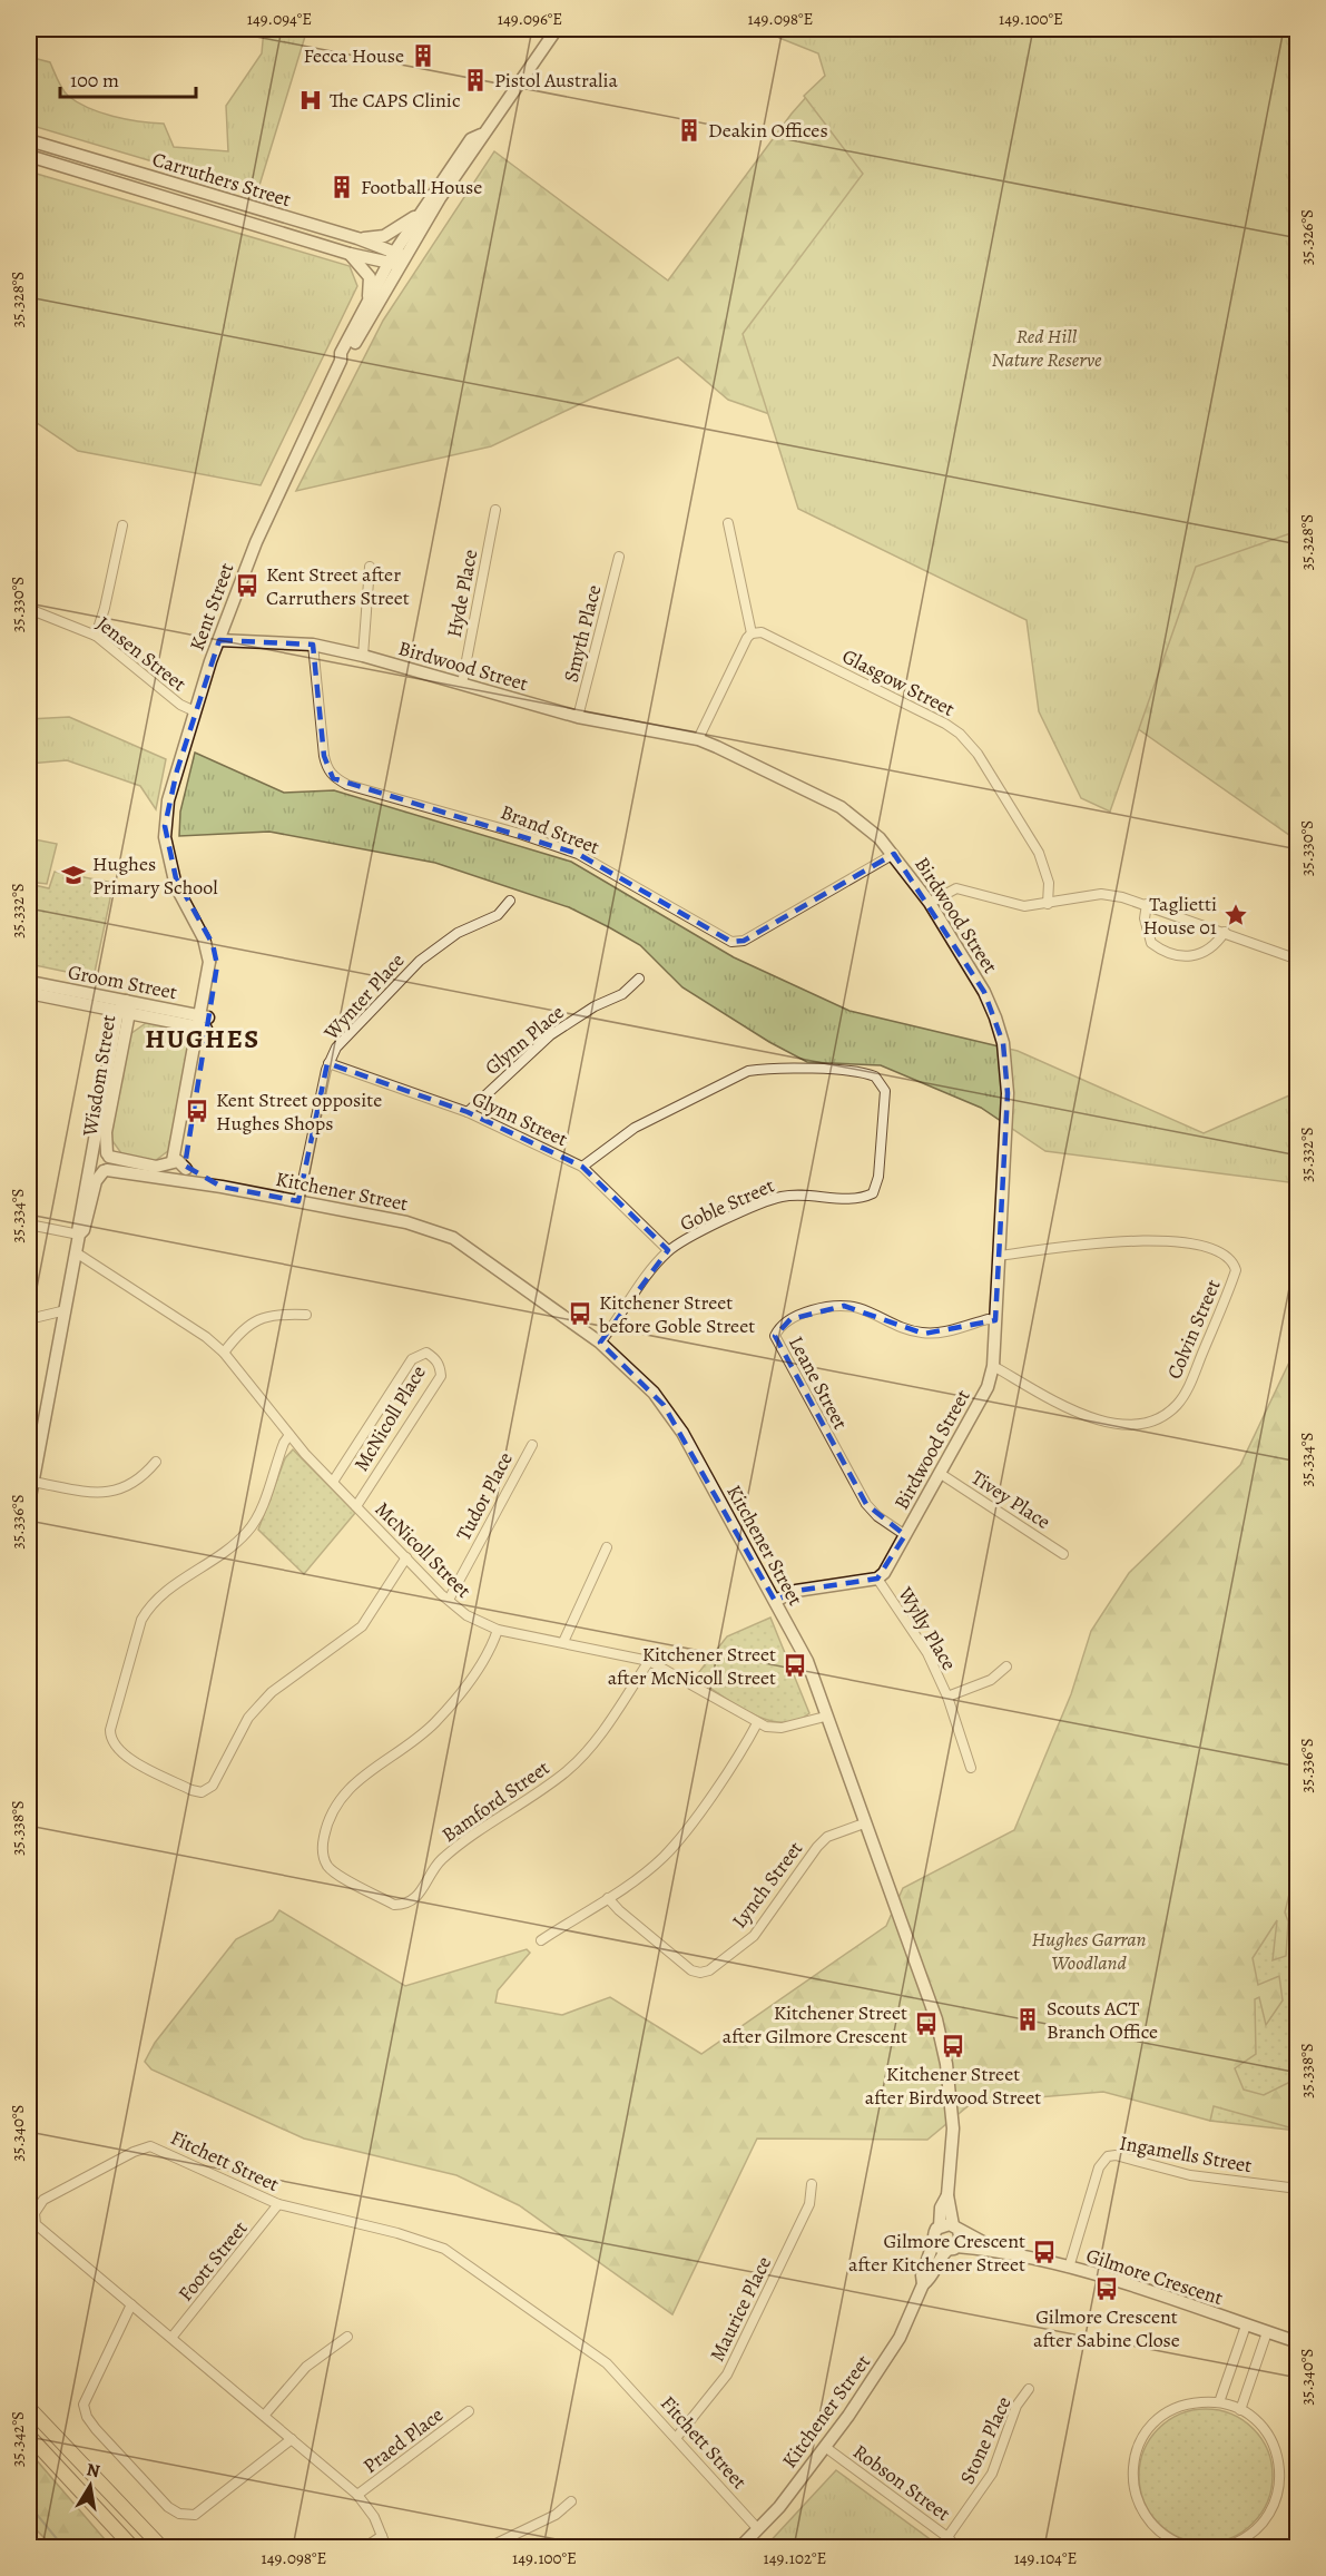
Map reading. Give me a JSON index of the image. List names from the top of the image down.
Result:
{
  "streets": {
    "street": [
      "Carruthers Street",
      "Hyde Place",
      "Kent Street",
      "Smyth Place",
      "Jensen Street",
      "Birdwood Street",
      "Glasgow Street",
      "Brand Street",
      "Groom Street",
      "Wynter Place",
      "Glynn Place",
      "Wisdom Street",
      "Glynn Street",
      "Kitchener Street",
      "Goble Street",
      "Colvin Street",
      "Leane Street",
      "McNicoll Place",
      "Tudor Place",
      "Tivey Place",
      "McNicoll Street",
      "Wylly Place",
      "Bamford Street",
      "Lynch Street",
      "Ingamells Street",
      "Fitchett Street",
      "Foott Street",
      "Gilmore Crescent",
      "Maurice Place",
      "Praed Place",
      "Stone Place",
      "Robson Street"
    ]
  },
  "crossings": [
    ["Carruthers Street", "Kent Street"],
    ["Hyde Place", "Birdwood Street"],
    ["Kent Street", "Jensen Street"],
    ["Kent Street", "Birdwood Street"],
    ["Kent Street", "Groom Street"],
    ["Kent Street", "Kitchener Street"],
    ["Smyth Place", "Birdwood Street"],
    ["Birdwood Street", "Brand Street"],
    ["Birdwood Street", "Colvin Street"],
    ["Birdwood Street", "Leane Street"],
    ["Birdwood Street", "Tivey Place"],
    ["Birdwood Street", "Wylly Place"],
    ["Groom Street", "Wisdom Street"],
    ["Wynter Place", "Glynn Street"],
    ["Wynter Place", "Kitchener Street"],
    ["Glynn Place", "Glynn Street"],
    ["Wisdom Street", "Kitchener Street"],
    ["Wisdom Street", "McNicoll Street"],
    ["Glynn Street", "Goble Street"],
    ["Kitchener Street", "Goble Street"],
    ["Kitchener Street", "McNicoll Street"],
    ["Kitchener Street", "Lynch Street"],
    ["Kitchener Street", "Fitchett Street"],
    ["Kitchener Street", "Gilmore Crescent"],
    ["Kitchener Street", "Robson Street"],
    ["McNicoll Place", "McNicoll Street"],
    ["Tudor Place", "McNicoll Street"],
    ["McNicoll Street", "Bamford Street"],
    ["Ingamells Street", "Gilmore Crescent"],
    ["Fitchett Street", "Foott Street"],
    ["Fitchett Street", "Maurice Place"],
    ["Fitchett Street", "Praed Place"],
    ["Stone Place", "Robson Street"]
  ],
  "districts": ["HUGHES"],
  "parks": ["Red Hill Nature Reserve", "Hughes Garran Woodland"],
  "places": {
    "building": [
      "Fecca House",
      "Pistol Australia",
      "Deakin Offices",
      "Football House",
      "Scouts ACT Branch Office"
    ],
    "hospital": ["The CAPS Clinic"],
    "bus stop": [
      "Kent Street after Carruthers Street",
      "Kent Street opposite Hughes Shops",
      "Kitchener Street before Goble Street",
      "Kitchener Street after McNicoll Street",
      "Kitchener Street after Gilmore Crescent",
      "Kitchener Street after Birdwood Street",
      "Gilmore Crescent after Kitchener Street",
      "Gilmore Crescent after Sabine Close"
    ],
    "school or university": ["Hughes Primary School"],
    "place": ["Taglietti House 01"]
  },
  "scale_bar": "100 m",
  "north": "top",
  "coordinates": [
    "149.094°E",
    "149.096°E",
    "149.098°E",
    "149.100°E",
    "35.326°S",
    "35.328°S",
    "35.330°S",
    "35.332°S",
    "35.334°S",
    "35.336°S",
    "35.338°S",
    "35.340°S",
    "35.342°S",
    "149.102°E",
    "149.104°E"
  ]
}
